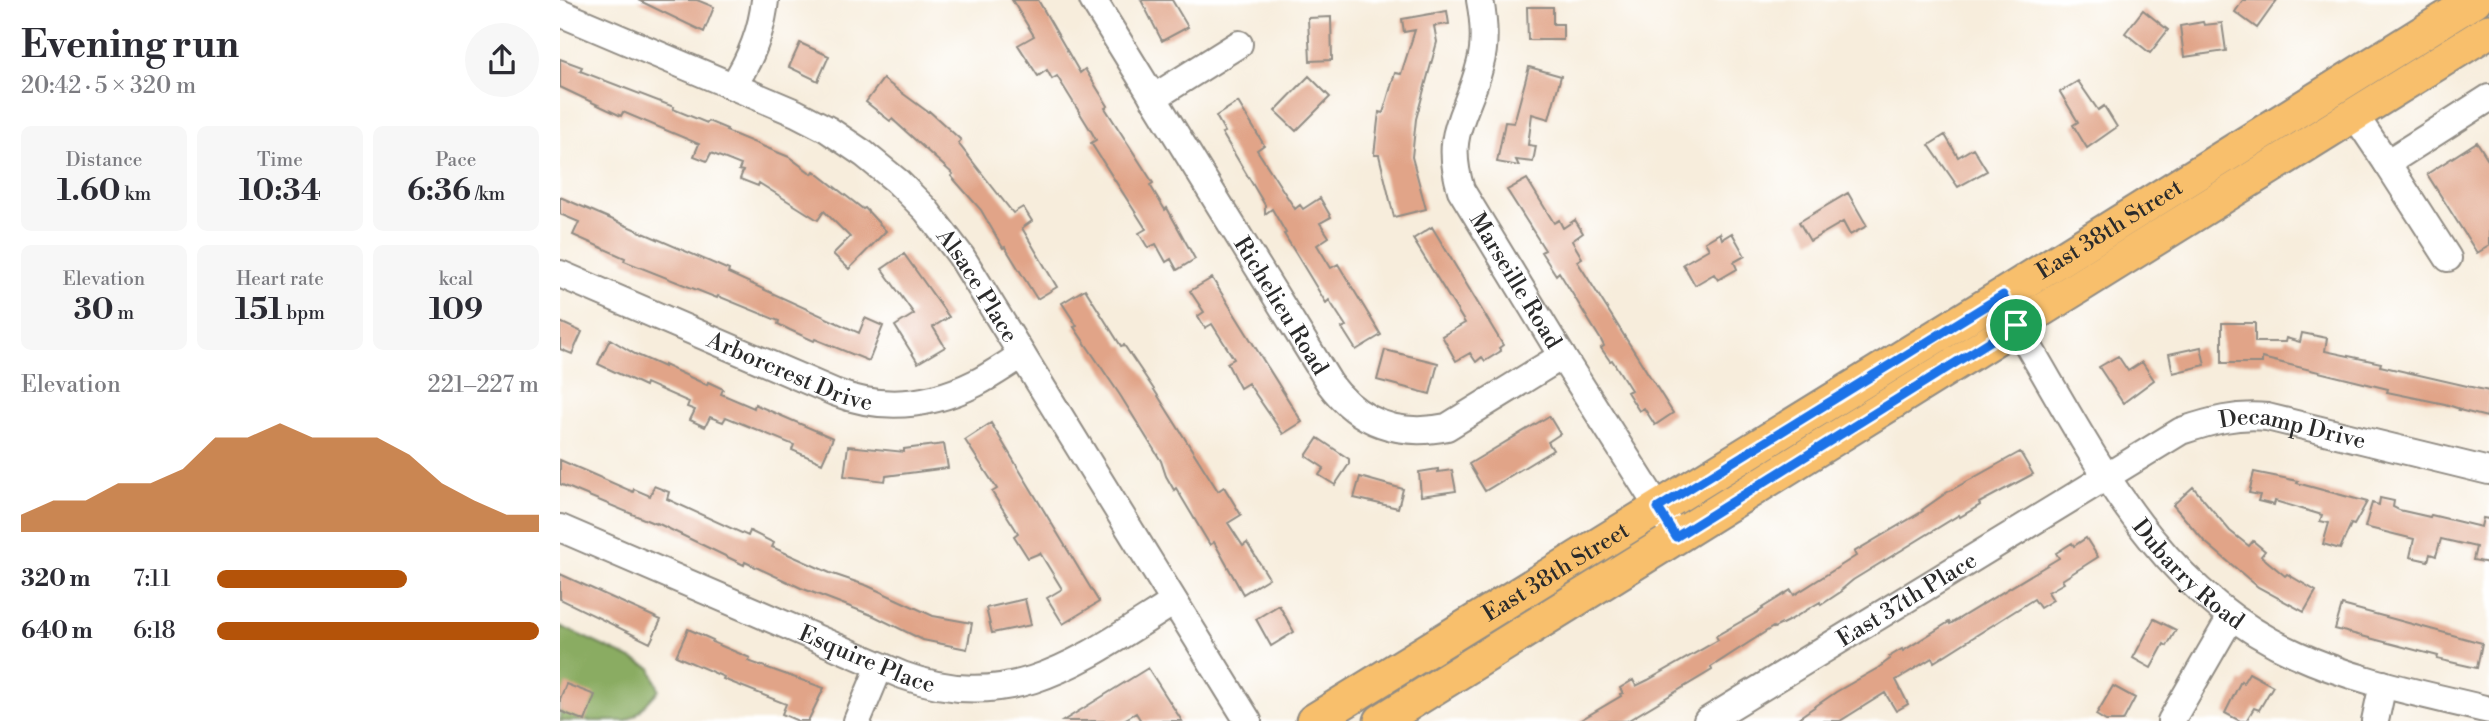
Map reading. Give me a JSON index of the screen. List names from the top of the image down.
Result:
{
  "streets": {
    "main road": ["East 38th Street"],
    "street": [
      "Marseille Road",
      "Alsace Place",
      "Richelieu Road",
      "Arborcrest Drive",
      "Decamp Drive",
      "Dubarry Road",
      "East 37th Place",
      "Esquire Place"
    ]
  },
  "crossings": [
    ["East 38th Street", "Marseille Road"],
    ["East 38th Street", "Dubarry Road"],
    ["Marseille Road", "Richelieu Road"],
    ["Alsace Place", "Arborcrest Drive"],
    ["Alsace Place", "Esquire Place"],
    ["Decamp Drive", "Dubarry Road"],
    ["Decamp Drive", "East 37th Place"],
    ["Dubarry Road", "East 37th Place"]
  ],
  "page": {
    "heading": ["Evening run", "20:42 · 5 × 320 m"],
    "stats": [
      ["Distance", "1.60 km"],
      ["Time", "10:34"],
      ["Pace", "6:36 /km"],
      ["Elevation", "30 m"],
      ["Heart rate", "151 bpm"],
      ["kcal", "109"]
    ],
    "chart": ["Elevation", "221–227 m"],
    "list": [
      {
        "name": "320 m",
        "note": "7:11"
      },
      {
        "name": "640 m",
        "note": "6:18"
      }
    ]
  }
}
